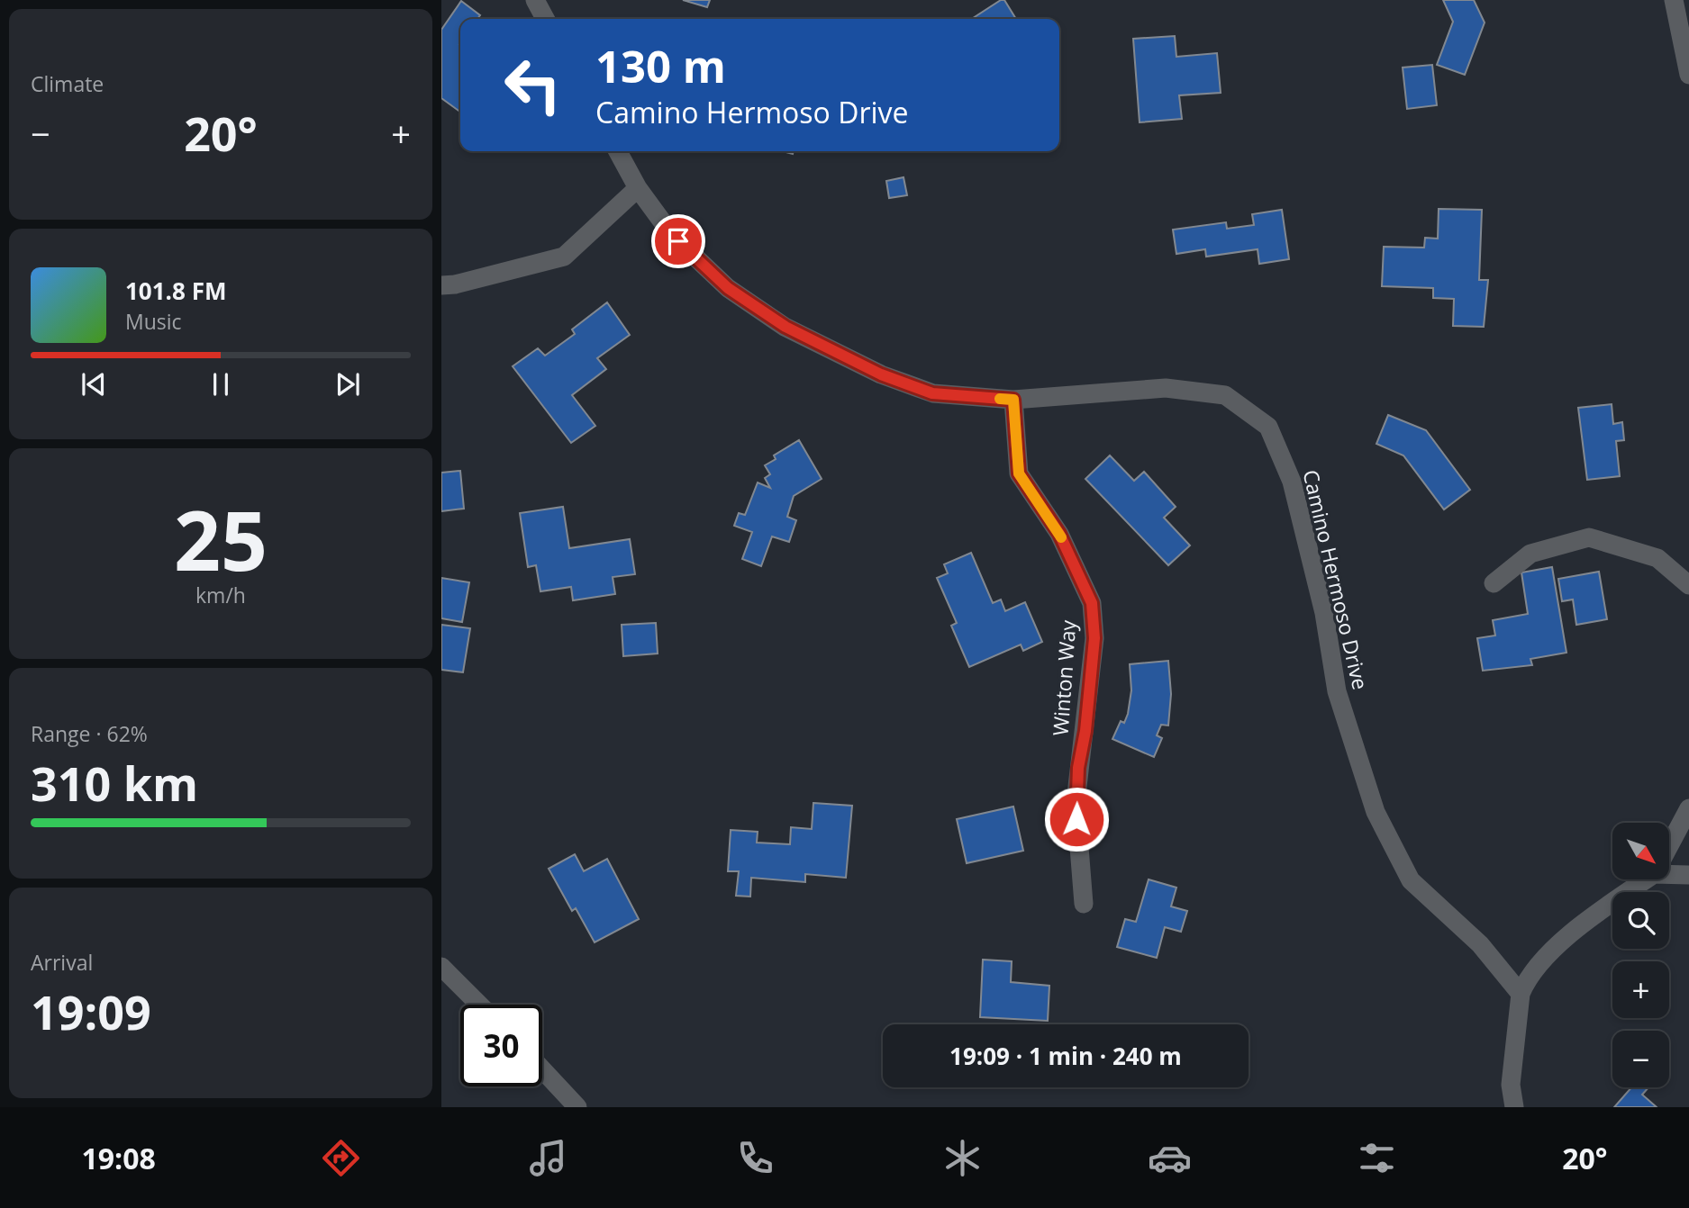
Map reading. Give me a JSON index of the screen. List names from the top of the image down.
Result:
{
  "streets": {
    "street": ["Camino Hermoso Drive", "Winton Way"]
  },
  "crossings": [
    ["Camino Hermoso Drive", "Winton Way"]
  ],
  "north": "bottom right",
  "page": {
    "tile": [
      "Climate",
      ["25", "km/h"],
      ["Range · 62%", "310 km"],
      ["Arrival", "19:09"]
    ],
    "turn": ["130 m", "Camino Hermoso Drive"],
    "heat": ["−", "20°", "+"],
    "song": ["101.8 FM", "Music"],
    "map_buttons": ["+", "−"],
    "limit": "30",
    "trip": "19:09 · 1 min · 240 m",
    "tabs": ["19:08", "20°"]
  }
}
